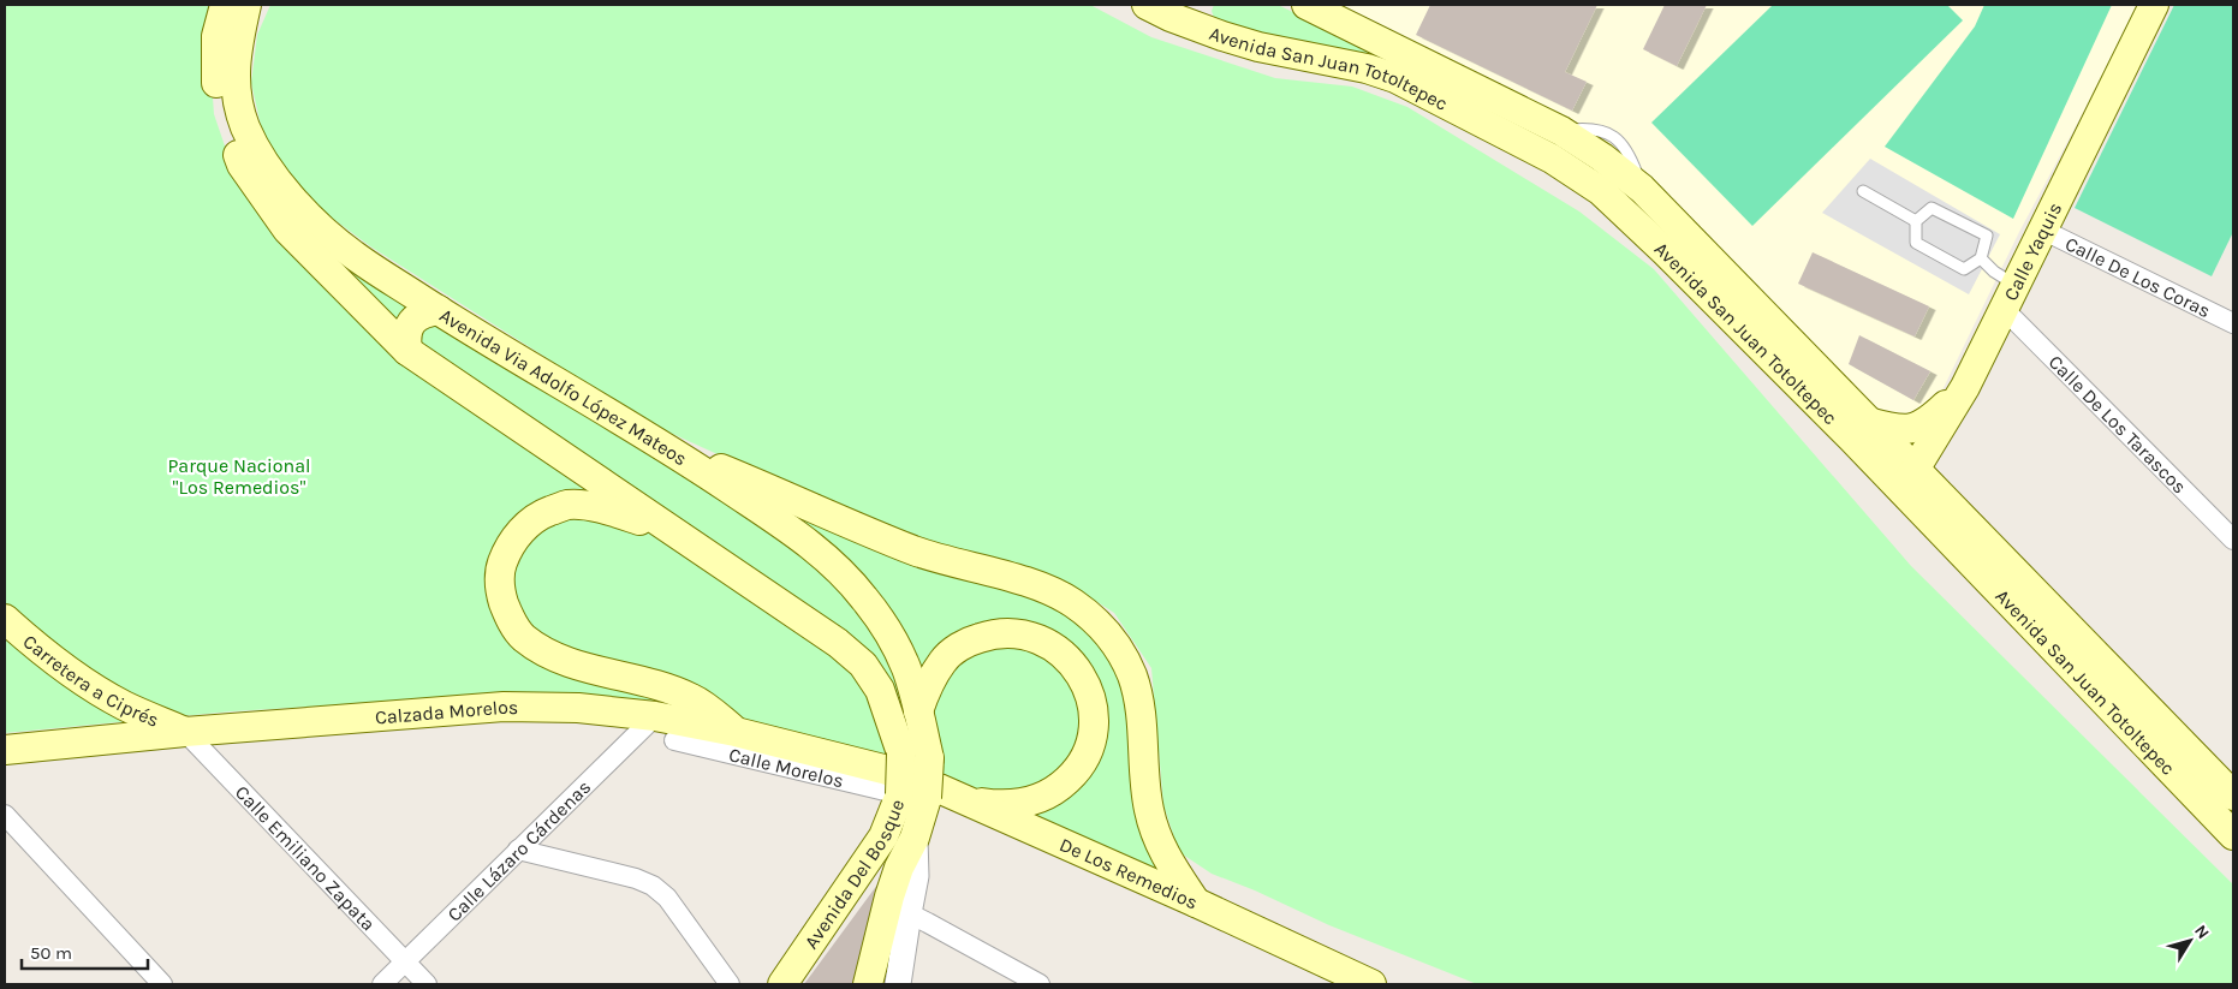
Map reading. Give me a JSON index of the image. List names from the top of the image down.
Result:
{
  "streets": {
    "main road": [
      "Avenida San Juan Totoltepec",
      "Calle Yaquis",
      "Avenida Via Adolfo López Mateos",
      "Carretera a Ciprés",
      "Calzada Morelos",
      "Avenida Del Bosque",
      "De Los Remedios"
    ],
    "street": [
      "Calle De Los Coras",
      "Calle De Los Tarascos",
      "Calle Morelos",
      "Calle Lázaro Cárdenas",
      "Calle Emiliano Zapata"
    ]
  },
  "crossings": [
    ["Avenida San Juan Totoltepec", "Calle Yaquis"],
    ["Calle Yaquis", "Calle De Los Coras"],
    ["Calle Yaquis", "Calle De Los Tarascos"],
    ["Avenida Via Adolfo López Mateos", "Calle Morelos"],
    ["Avenida Via Adolfo López Mateos", "Avenida Del Bosque"],
    ["Carretera a Ciprés", "Calzada Morelos"],
    ["Carretera a Ciprés", "Calle Emiliano Zapata"],
    ["Calzada Morelos", "Calle Lázaro Cárdenas"],
    ["Calzada Morelos", "Calle Emiliano Zapata"],
    ["Calzada Morelos", "Avenida Del Bosque"],
    ["Calzada Morelos", "De Los Remedios"],
    ["Calle Morelos", "Avenida Del Bosque"],
    ["Calle Lázaro Cárdenas", "Calle Emiliano Zapata"],
    ["Avenida Del Bosque", "De Los Remedios"]
  ],
  "parks": ["Parque Nacional \"Los Remedios\""],
  "scale_bar": "50 m",
  "north": "top right"
}
